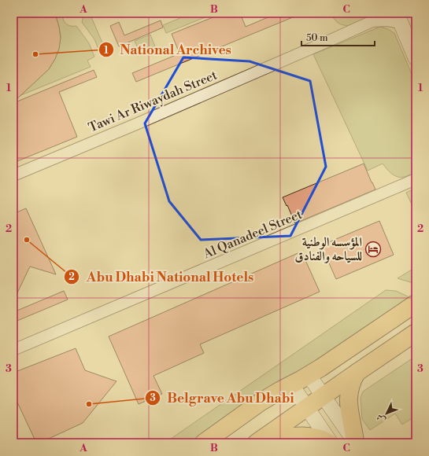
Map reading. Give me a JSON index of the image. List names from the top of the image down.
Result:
{
  "streets": {
    "street": ["Tawi Ar Riwaydah Street", "Al Qanadeel Street"]
  },
  "places": {
    "other": ["National Archives", "Abu Dhabi National Hotels", "Belgrave Abu Dhabi"],
    "hotel": ["المؤسسه الوطنية للسياحه والفنادق"]
  },
  "scale_bar": "50 m",
  "north": "bottom left",
  "grid": {
    "columns": ["A", "B", "C"],
    "rows": ["1", "2", "3"]
  }
}
